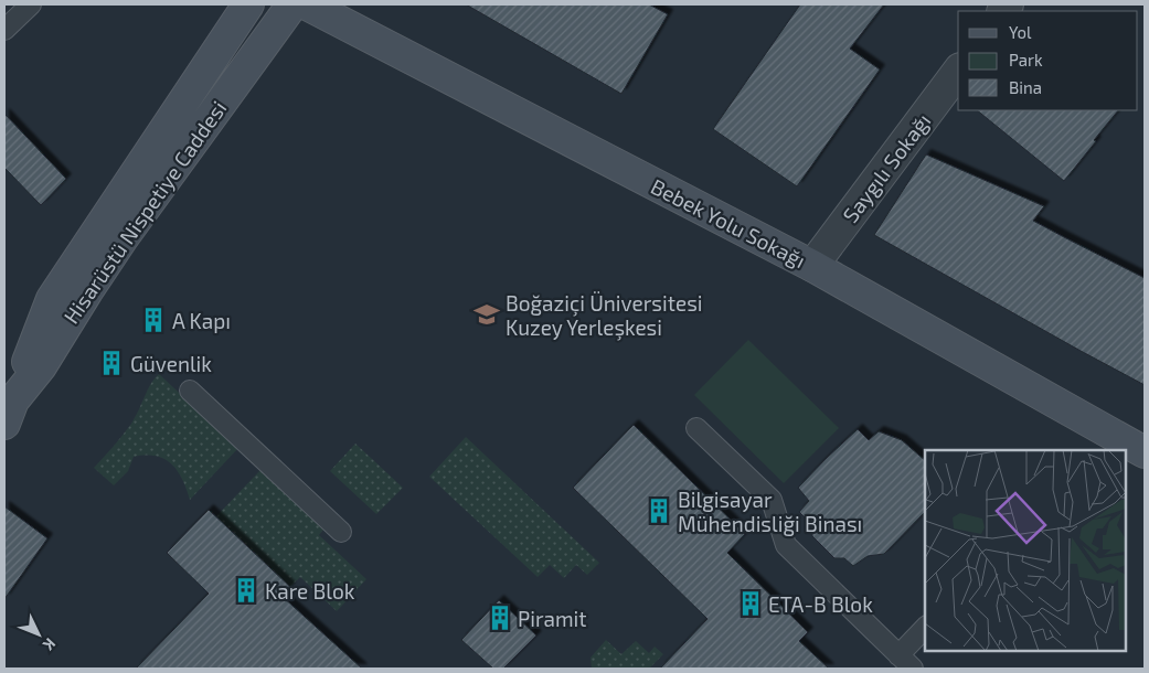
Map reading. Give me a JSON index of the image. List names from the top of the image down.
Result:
{
  "streets": {
    "main road": ["Hisarüstü Nispetiye Caddesi", "Bebek Yolu Sokağı"],
    "street": ["Saygılı Sokağı"]
  },
  "crossings": [
    ["Saygılı Sokağı", "Bebek Yolu Sokağı"]
  ],
  "places": {
    "school or university": ["Boğaziçi Üniversitesi Kuzey Yerleşkesi"],
    "building": [
      "A Kapı",
      "Güvenlik",
      "Bilgisayar Mühendisliği Binası",
      "Kare Blok",
      "ETA-B Blok",
      "Piramit"
    ]
  },
  "legend": ["Yol", "Park", "Bina"],
  "north": "bottom right"
}
